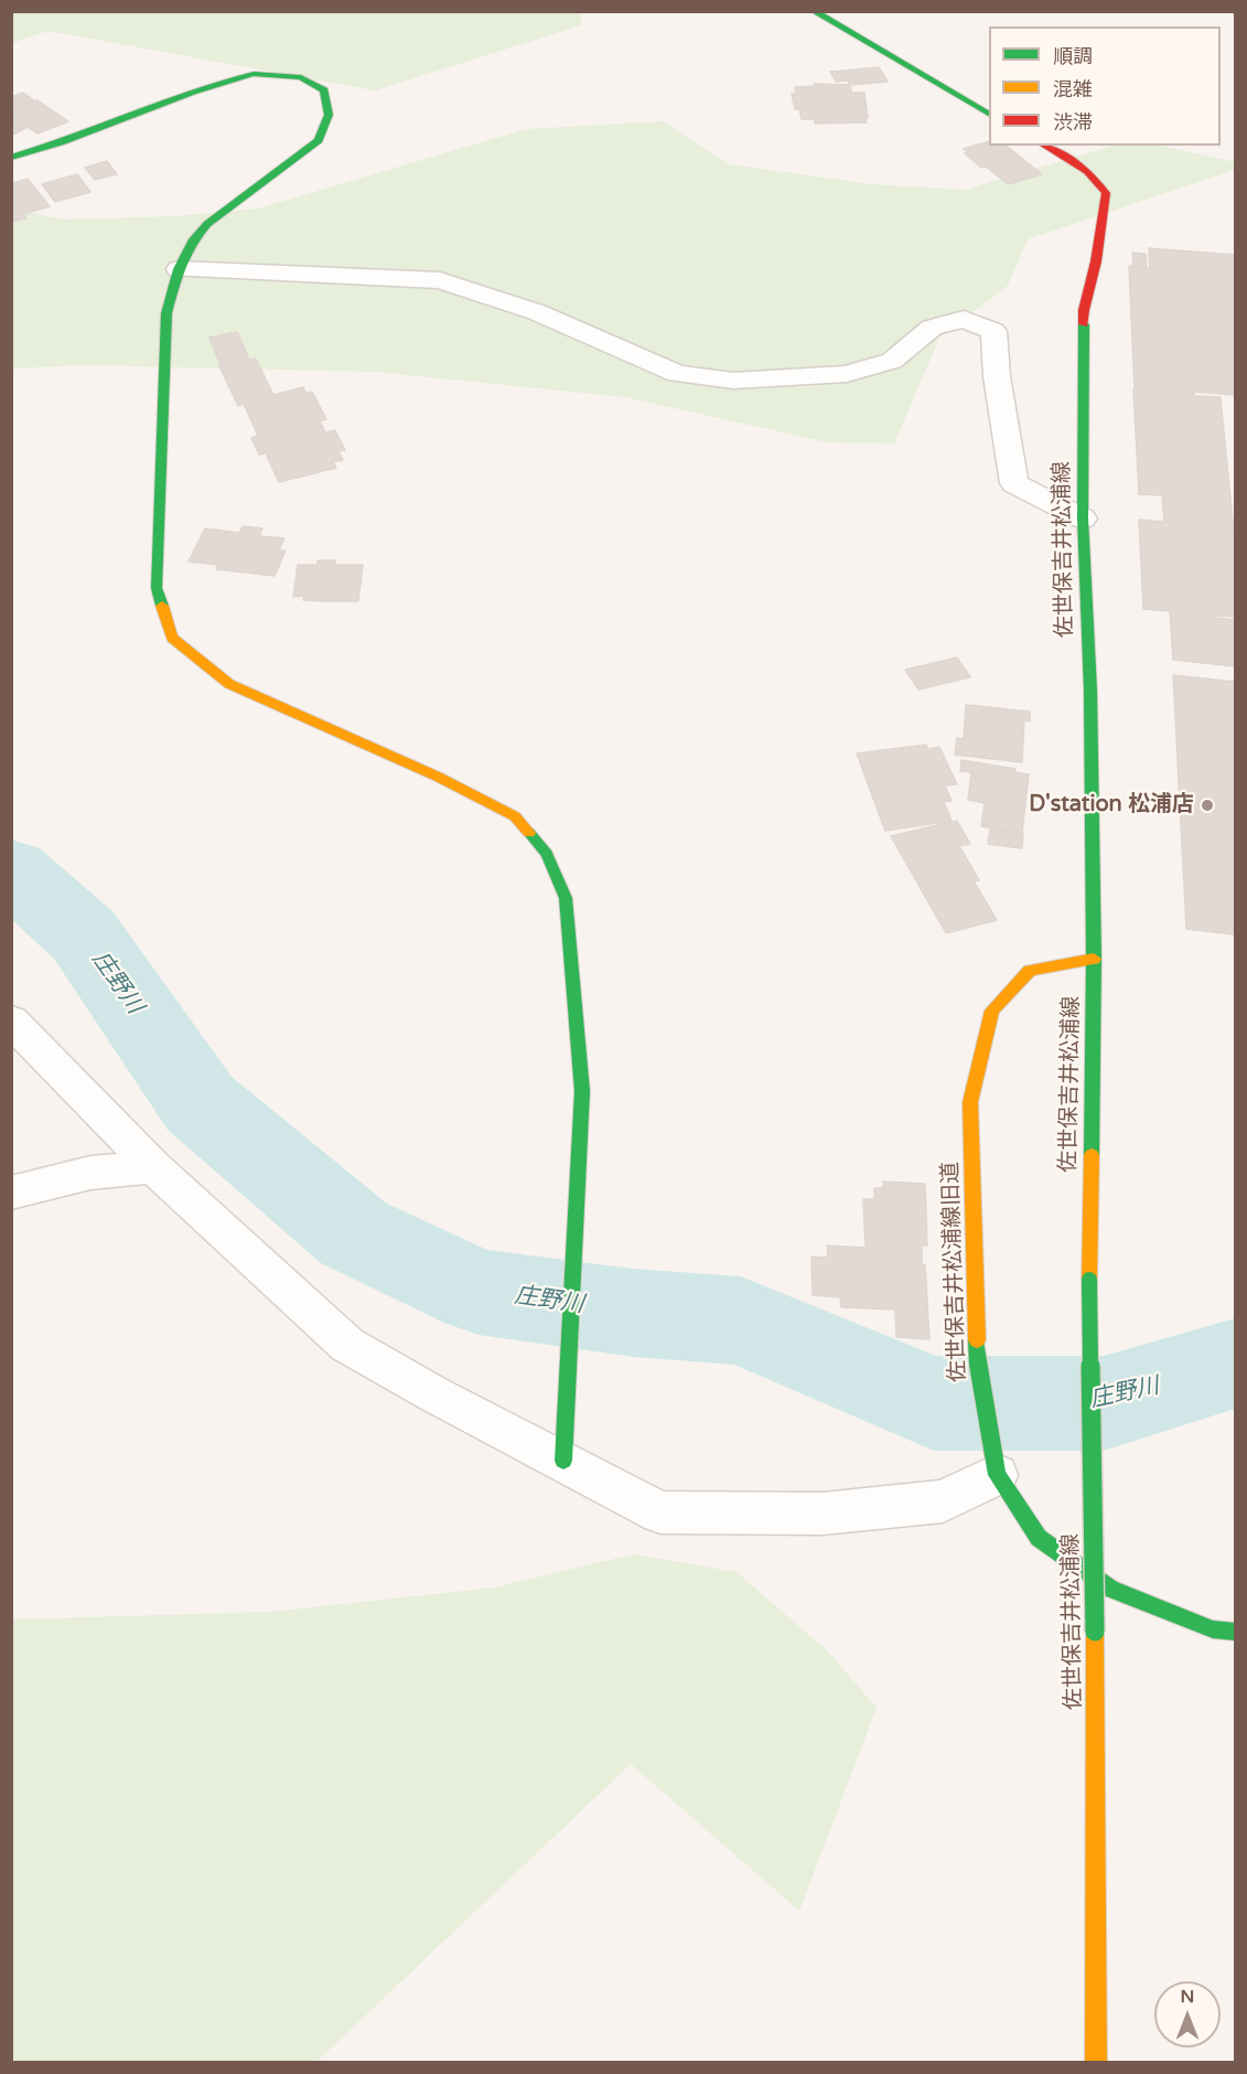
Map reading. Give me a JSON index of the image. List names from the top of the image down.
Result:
{
  "streets": {
    "street": ["佐世保吉井松浦線", "佐世保吉井松浦線旧道"]
  },
  "crossings": [
    ["佐世保吉井松浦線", "佐世保吉井松浦線旧道"]
  ],
  "water": ["庄野川"],
  "places": ["D'station 松浦店"],
  "legend": ["順調", "混雑", "渋滞"],
  "north": "top"
}
